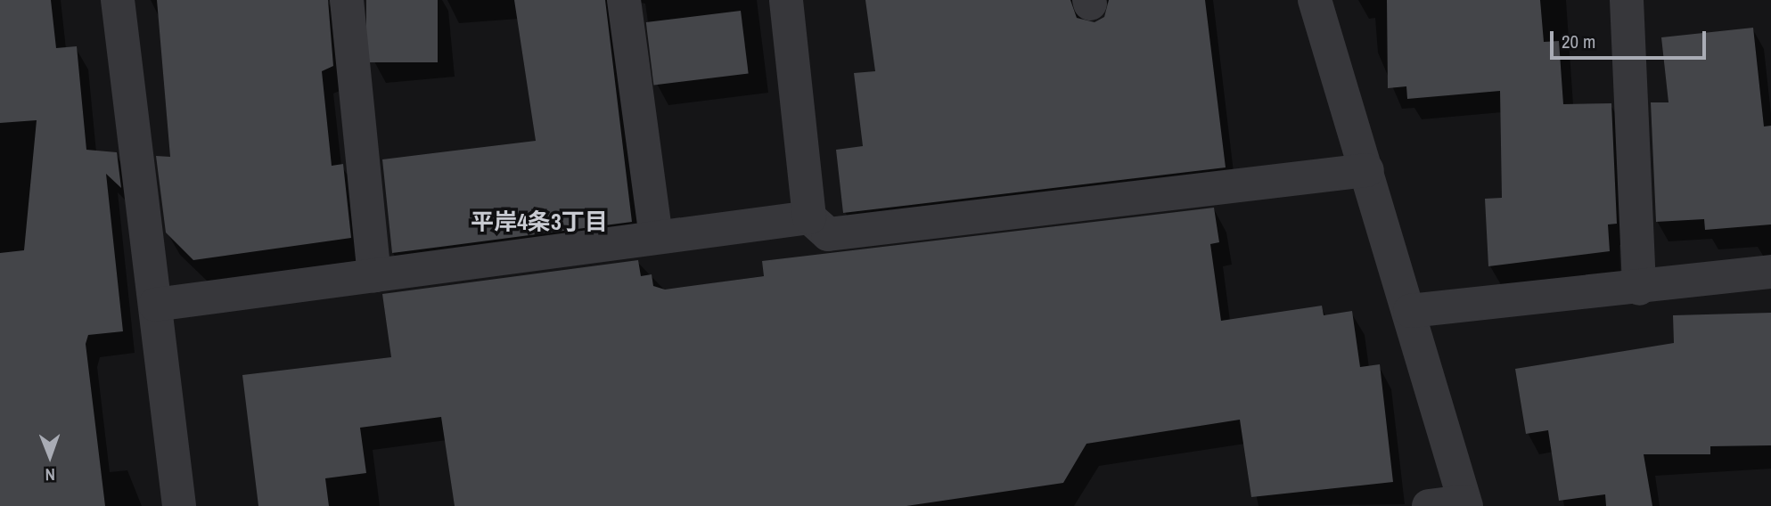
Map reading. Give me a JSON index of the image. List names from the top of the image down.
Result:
{
  "districts": ["平岸4条3丁目"],
  "scale_bar": "20 m",
  "north": "bottom"
}
